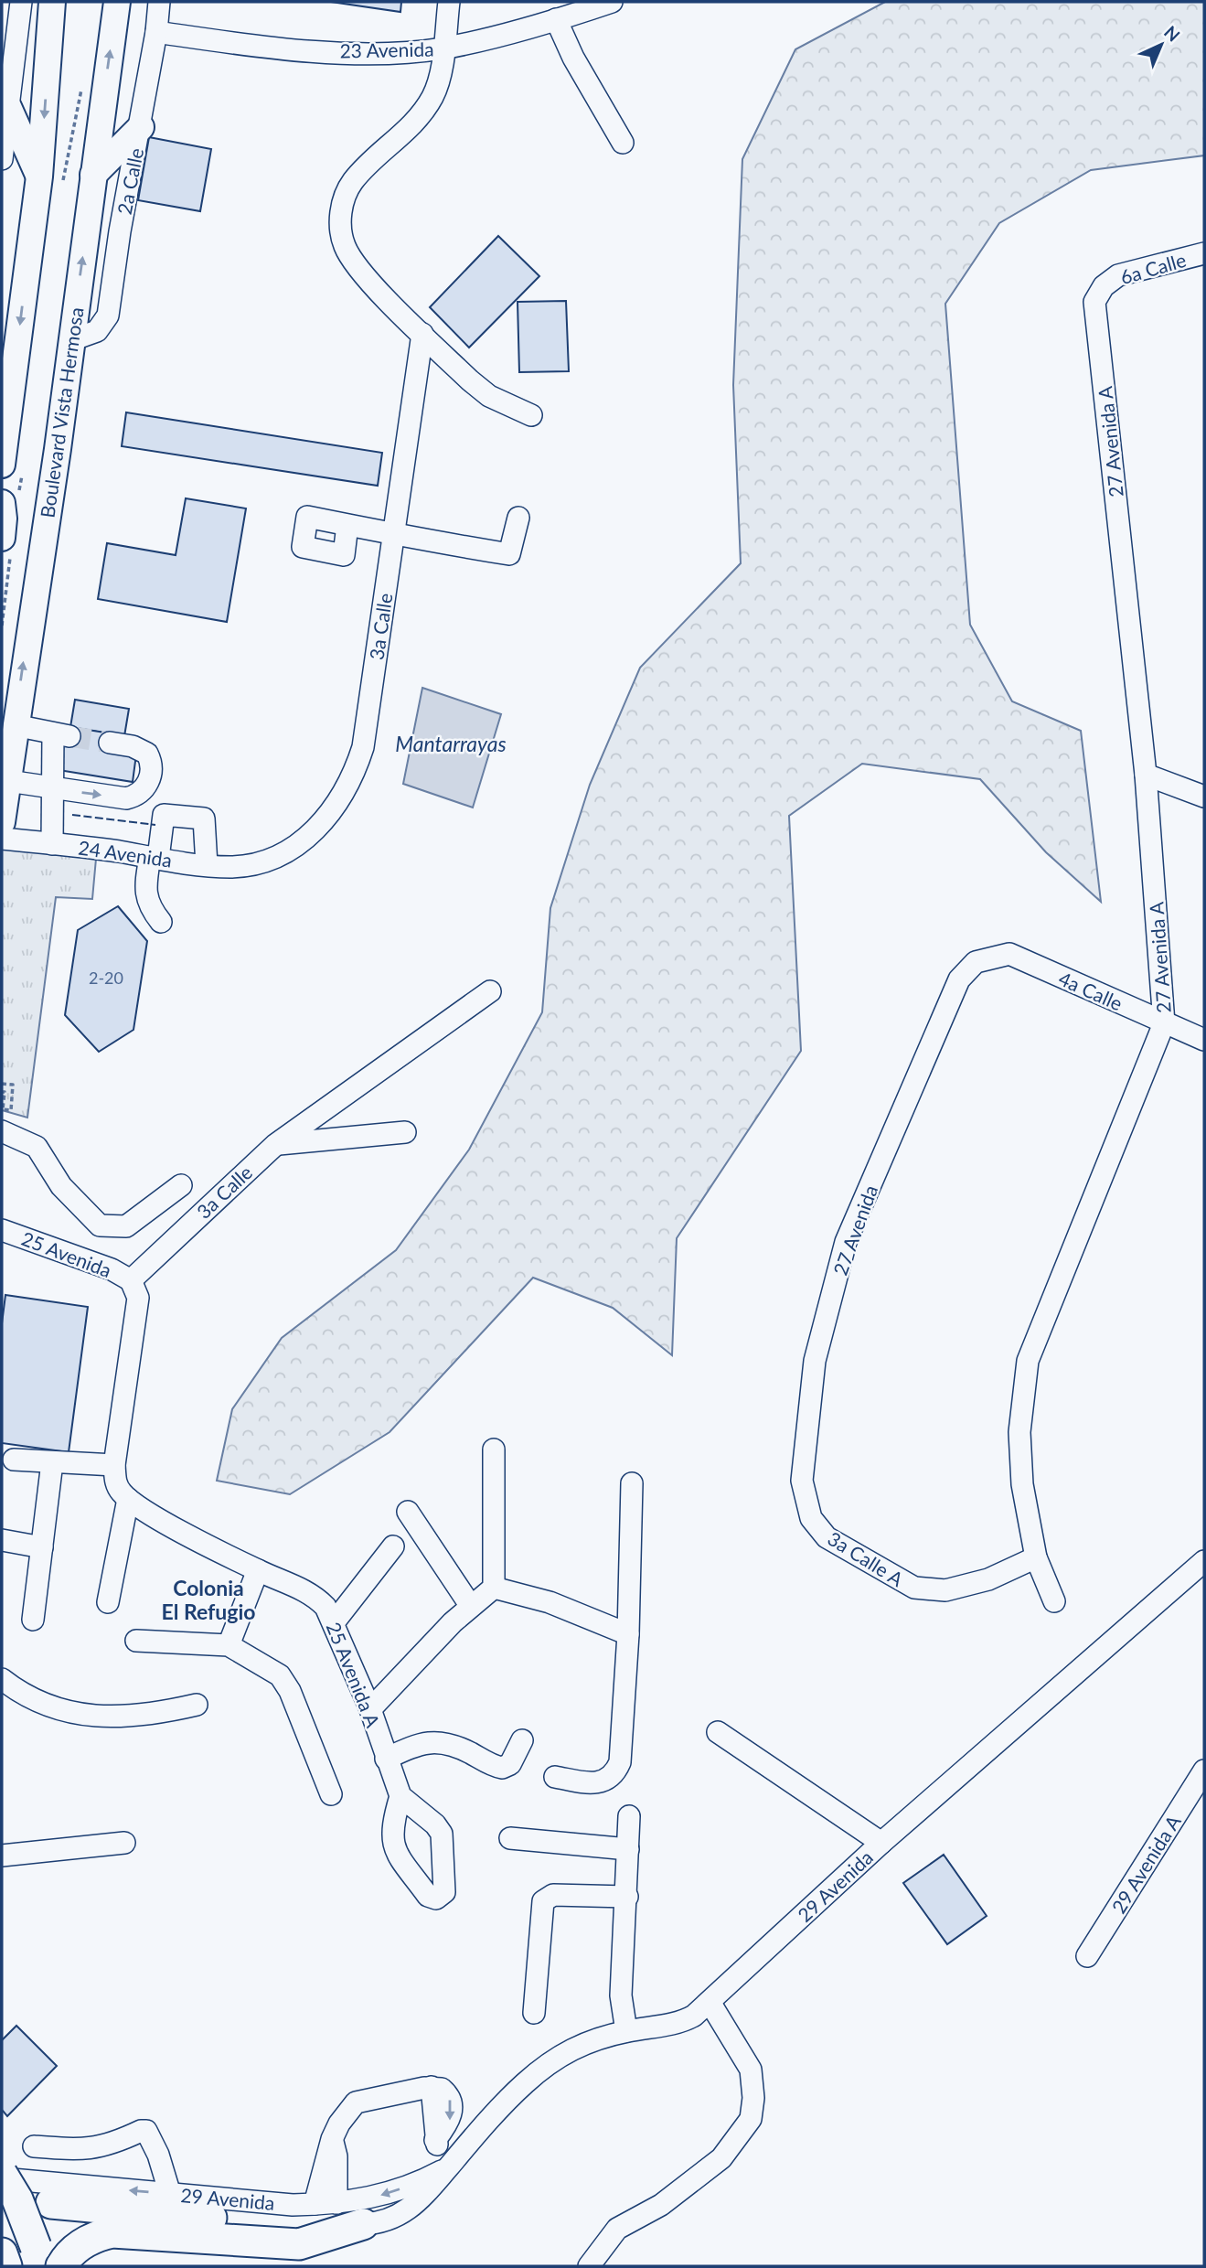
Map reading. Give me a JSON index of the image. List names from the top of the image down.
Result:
{
  "streets": {
    "main road": ["Boulevard Vista Hermosa"],
    "street": [
      "23 Avenida",
      "2a Calle",
      "6a Calle",
      "27 Avenida A",
      "3a Calle",
      "24 Avenida",
      "4a Calle",
      "27 Avenida",
      "25 Avenida",
      "3a Calle A",
      "25 Avenida A",
      "29 Avenida A",
      "29 Avenida"
    ]
  },
  "crossings": [
    ["23 Avenida", "2a Calle"],
    ["2a Calle", "Boulevard Vista Hermosa"],
    ["6a Calle", "27 Avenida A"],
    ["27 Avenida A", "4a Calle"],
    ["27 Avenida A", "3a Calle A"],
    ["3a Calle", "24 Avenida"],
    ["3a Calle", "25 Avenida"],
    ["4a Calle", "27 Avenida"],
    ["27 Avenida", "3a Calle A"]
  ],
  "districts": ["Colonia El Refugio"],
  "water": ["Mantarrayas"],
  "house_numbers": ["2-20"],
  "north": "top right"
}
